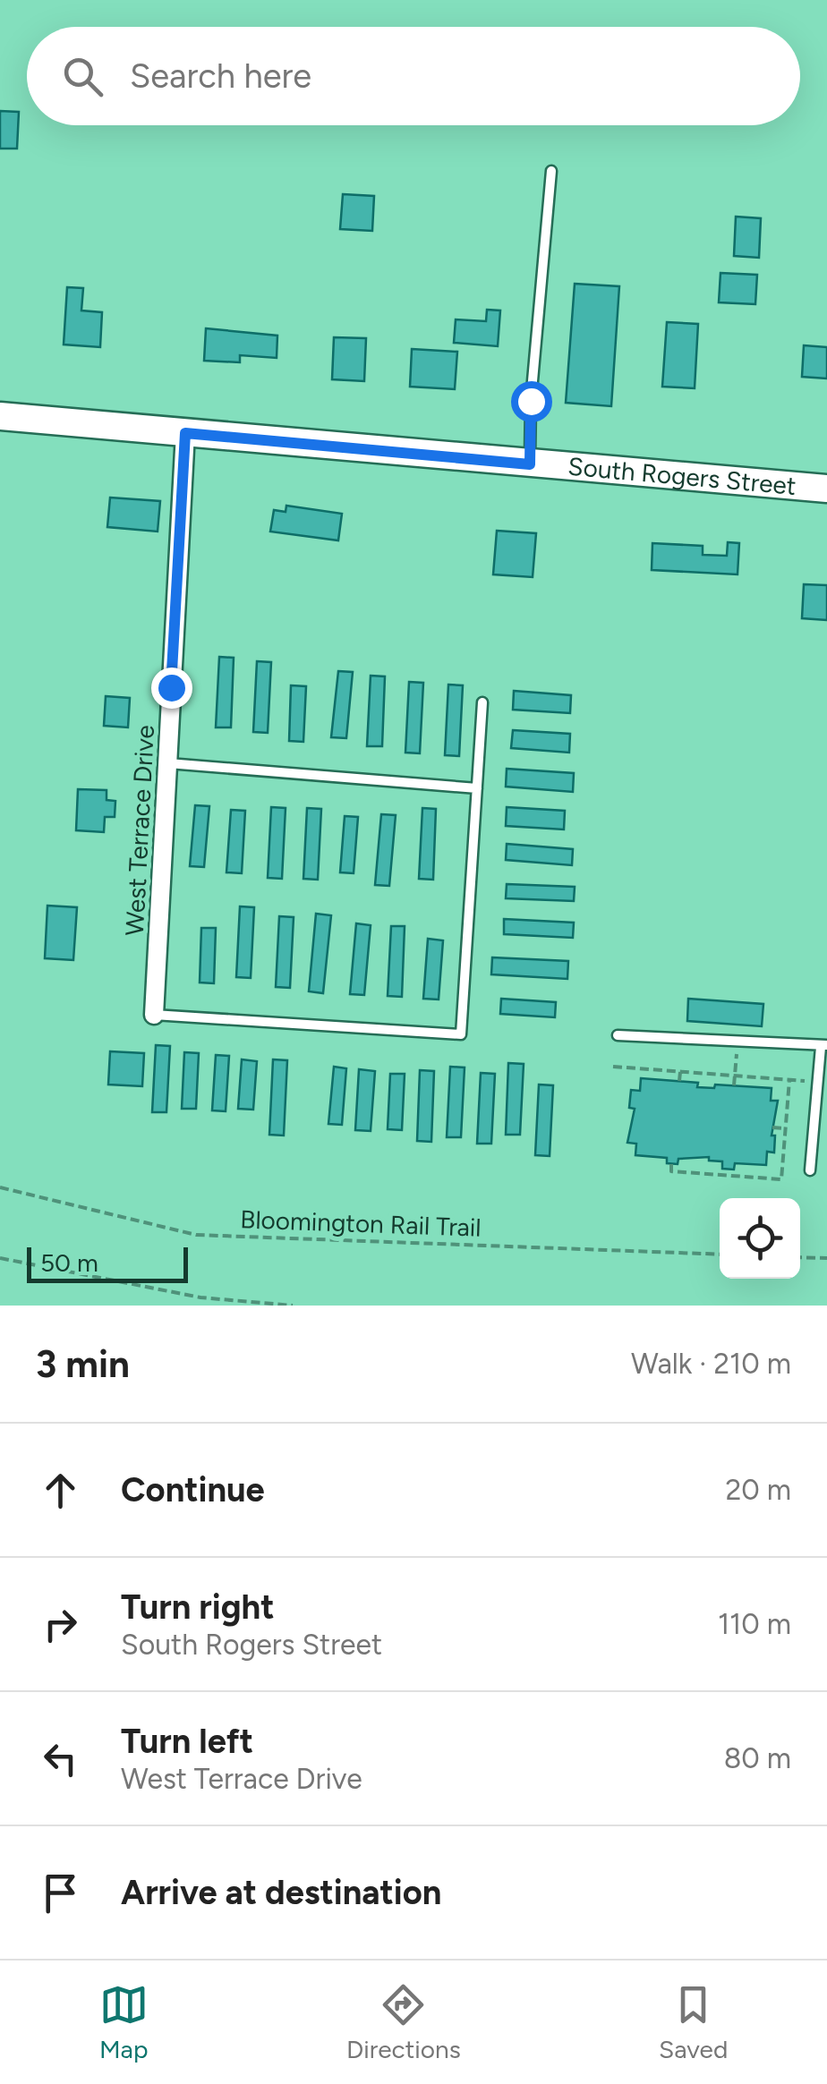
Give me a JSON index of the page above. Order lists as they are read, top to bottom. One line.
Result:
{"streets":{"street":["South Rogers Street","West Terrace Drive"],"path":["Bloomington Rail Trail"]},"crossings":[["South Rogers Street","West Terrace Drive"]],"scale_bar":"50 m","page":{"search":"Search here","scale":"50 m","heading":["3 min","Walk · 210 m"],"list":[["Continue","20 m"],["Turn right","South Rogers Street","110 m"],["Turn left","West Terrace Drive","80 m"],"Arrive at destination"],"nav":["Map","Directions","Saved"]}}
